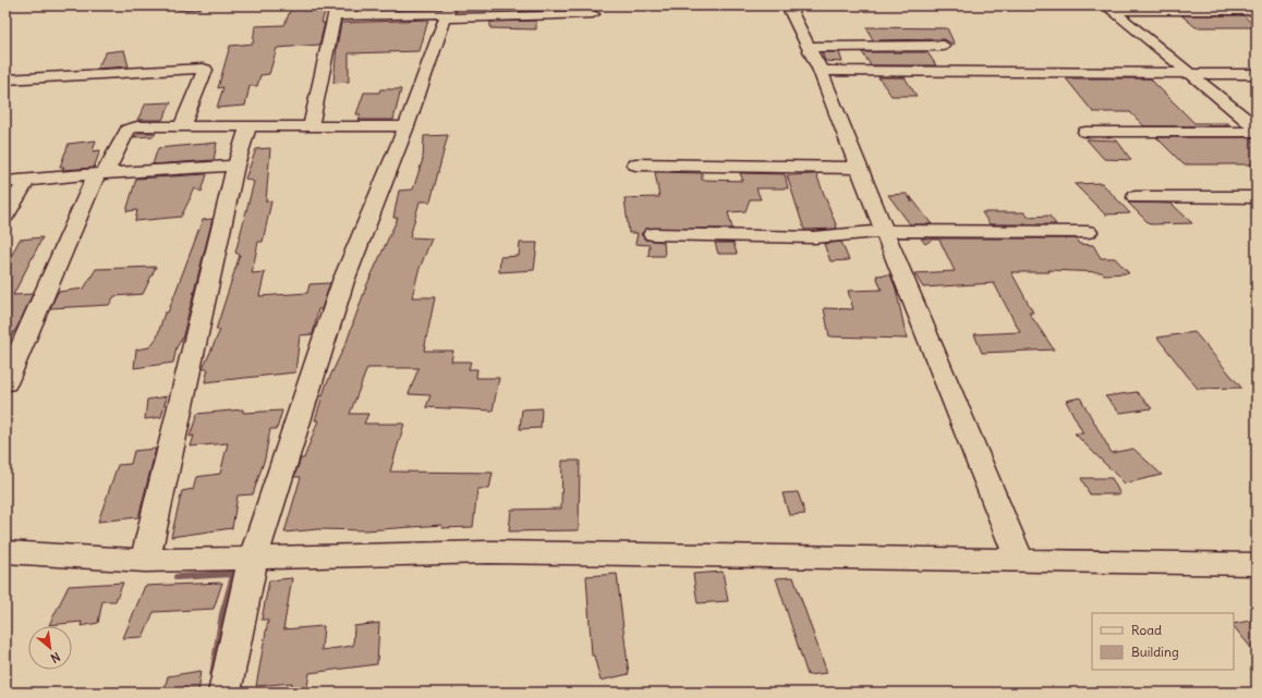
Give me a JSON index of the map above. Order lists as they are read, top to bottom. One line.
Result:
{"legend":["Road","Building"],"north":"bottom right"}
